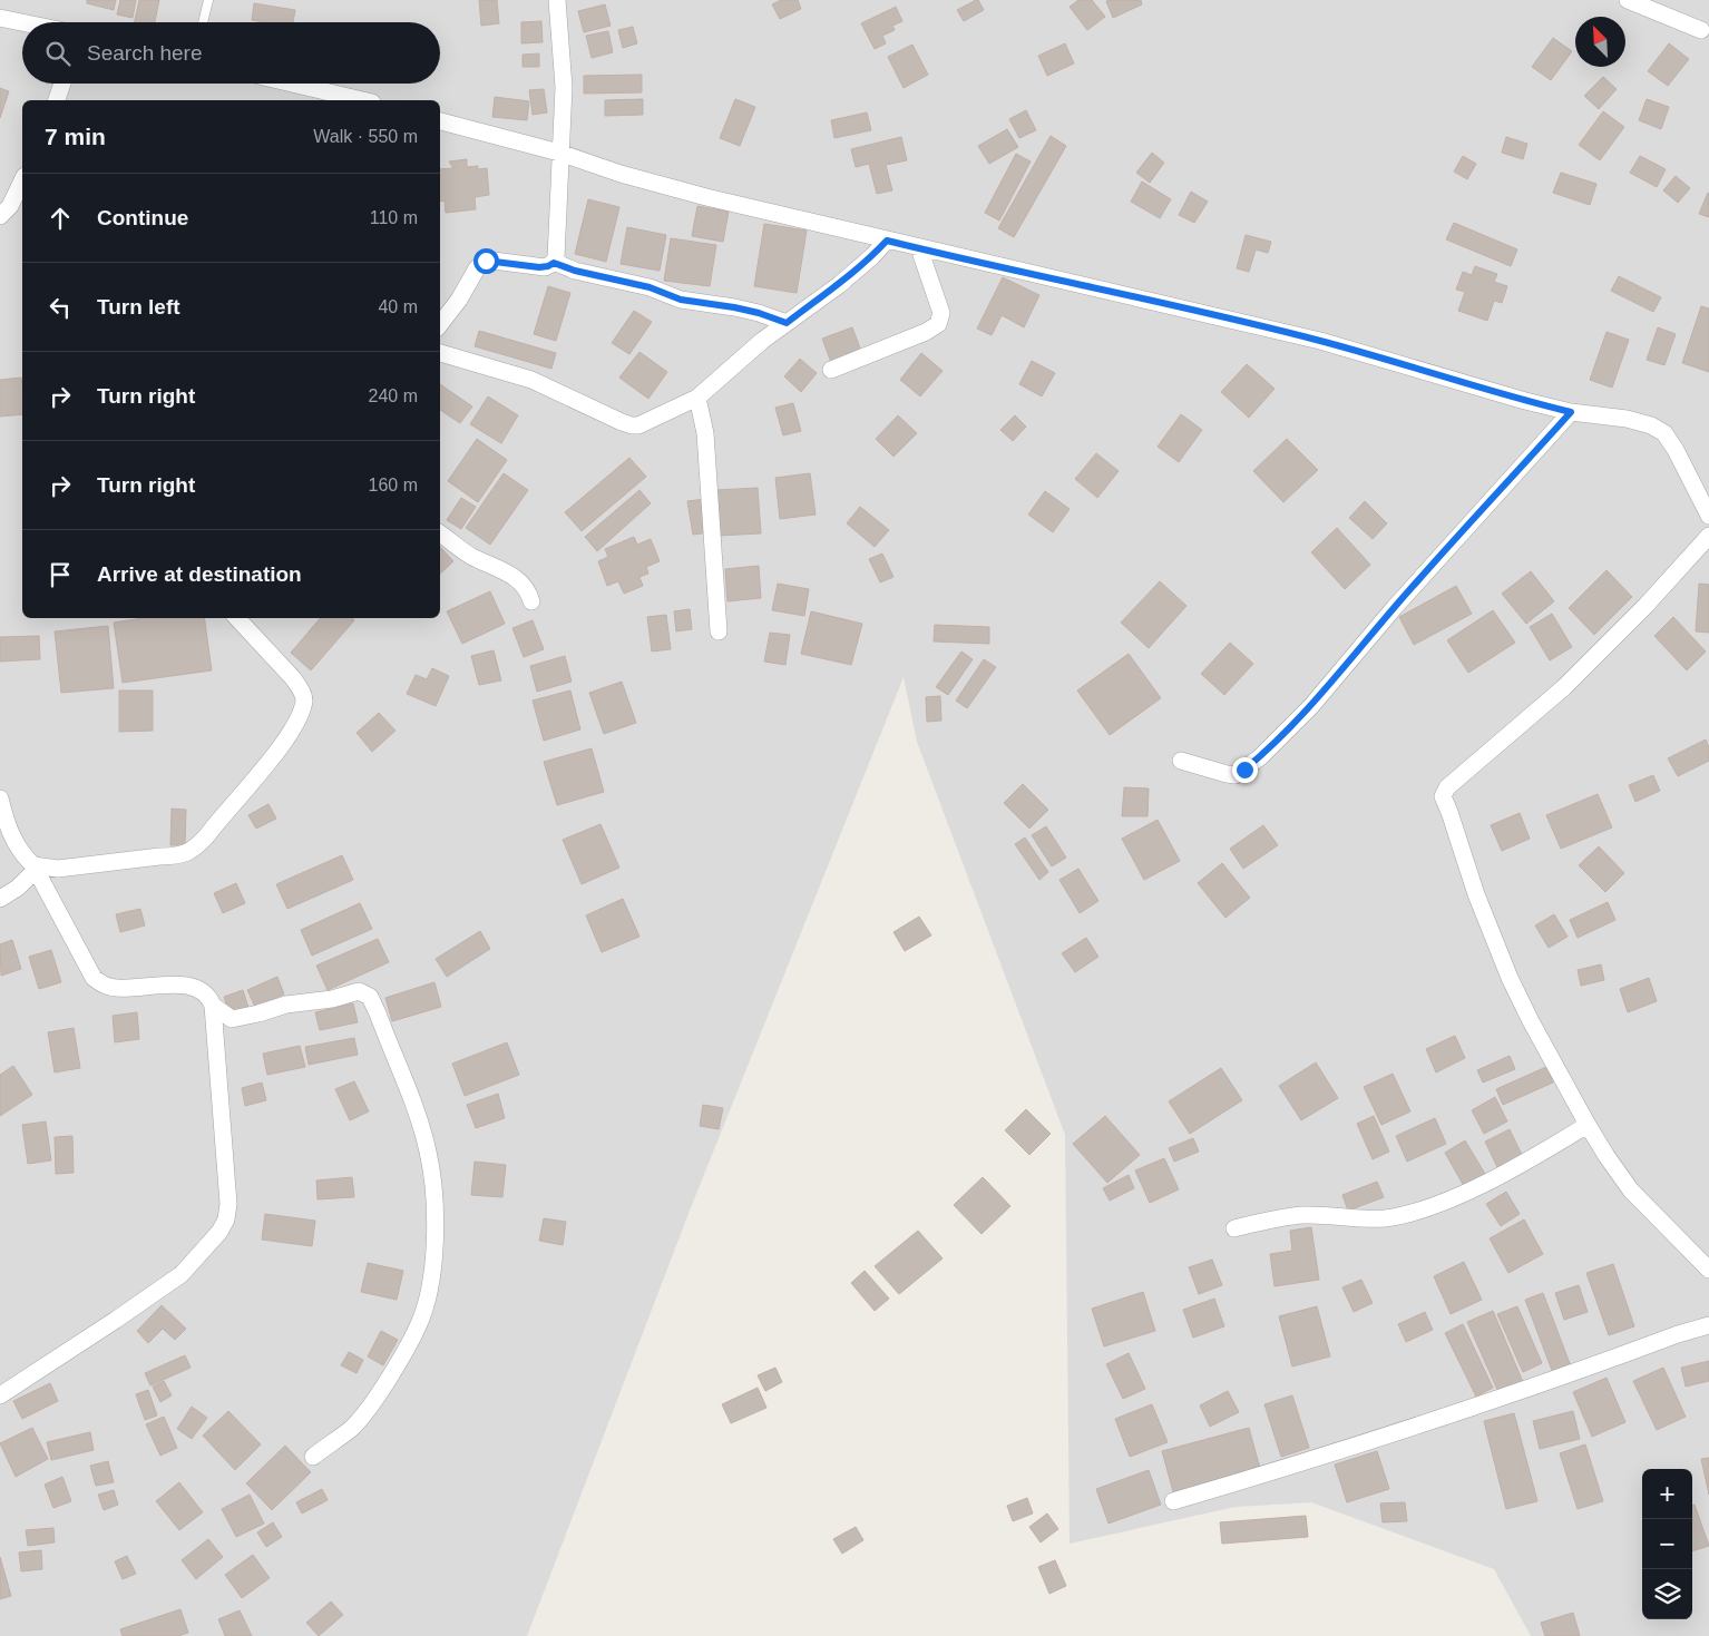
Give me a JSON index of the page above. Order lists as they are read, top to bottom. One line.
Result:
{"north":"top left","page":{"search":"Search here","heading":["7 min","Walk · 550 m"],"list":[["Continue","110 m"],["Turn left","40 m"],["Turn right","240 m"],["Turn right","160 m"],"Arrive at destination"],"map_buttons":["+","−"]}}
